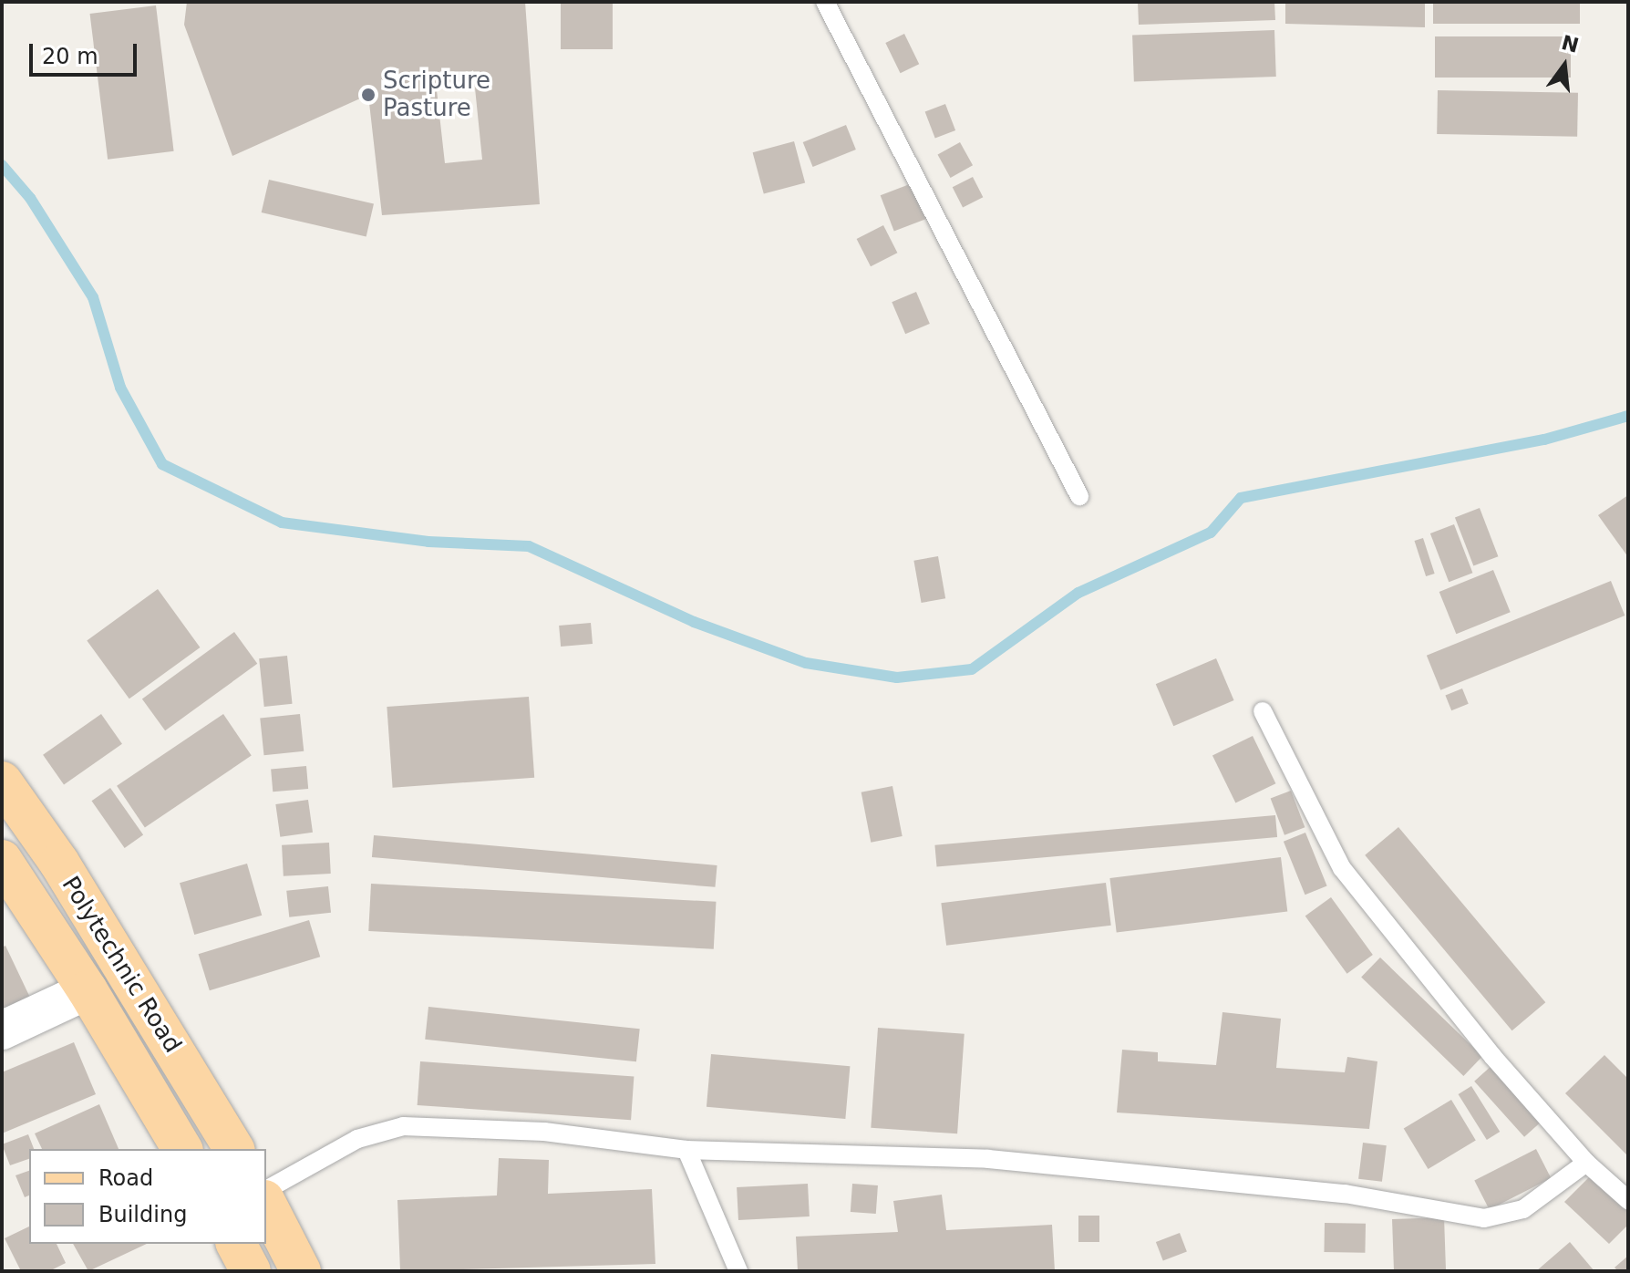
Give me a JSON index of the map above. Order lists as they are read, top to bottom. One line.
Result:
{"streets":{"main road":["Polytechnic Road"]},"places":["Scripture Pasture"],"legend":["Road","Building"],"scale_bar":"20 m","north":"top"}
